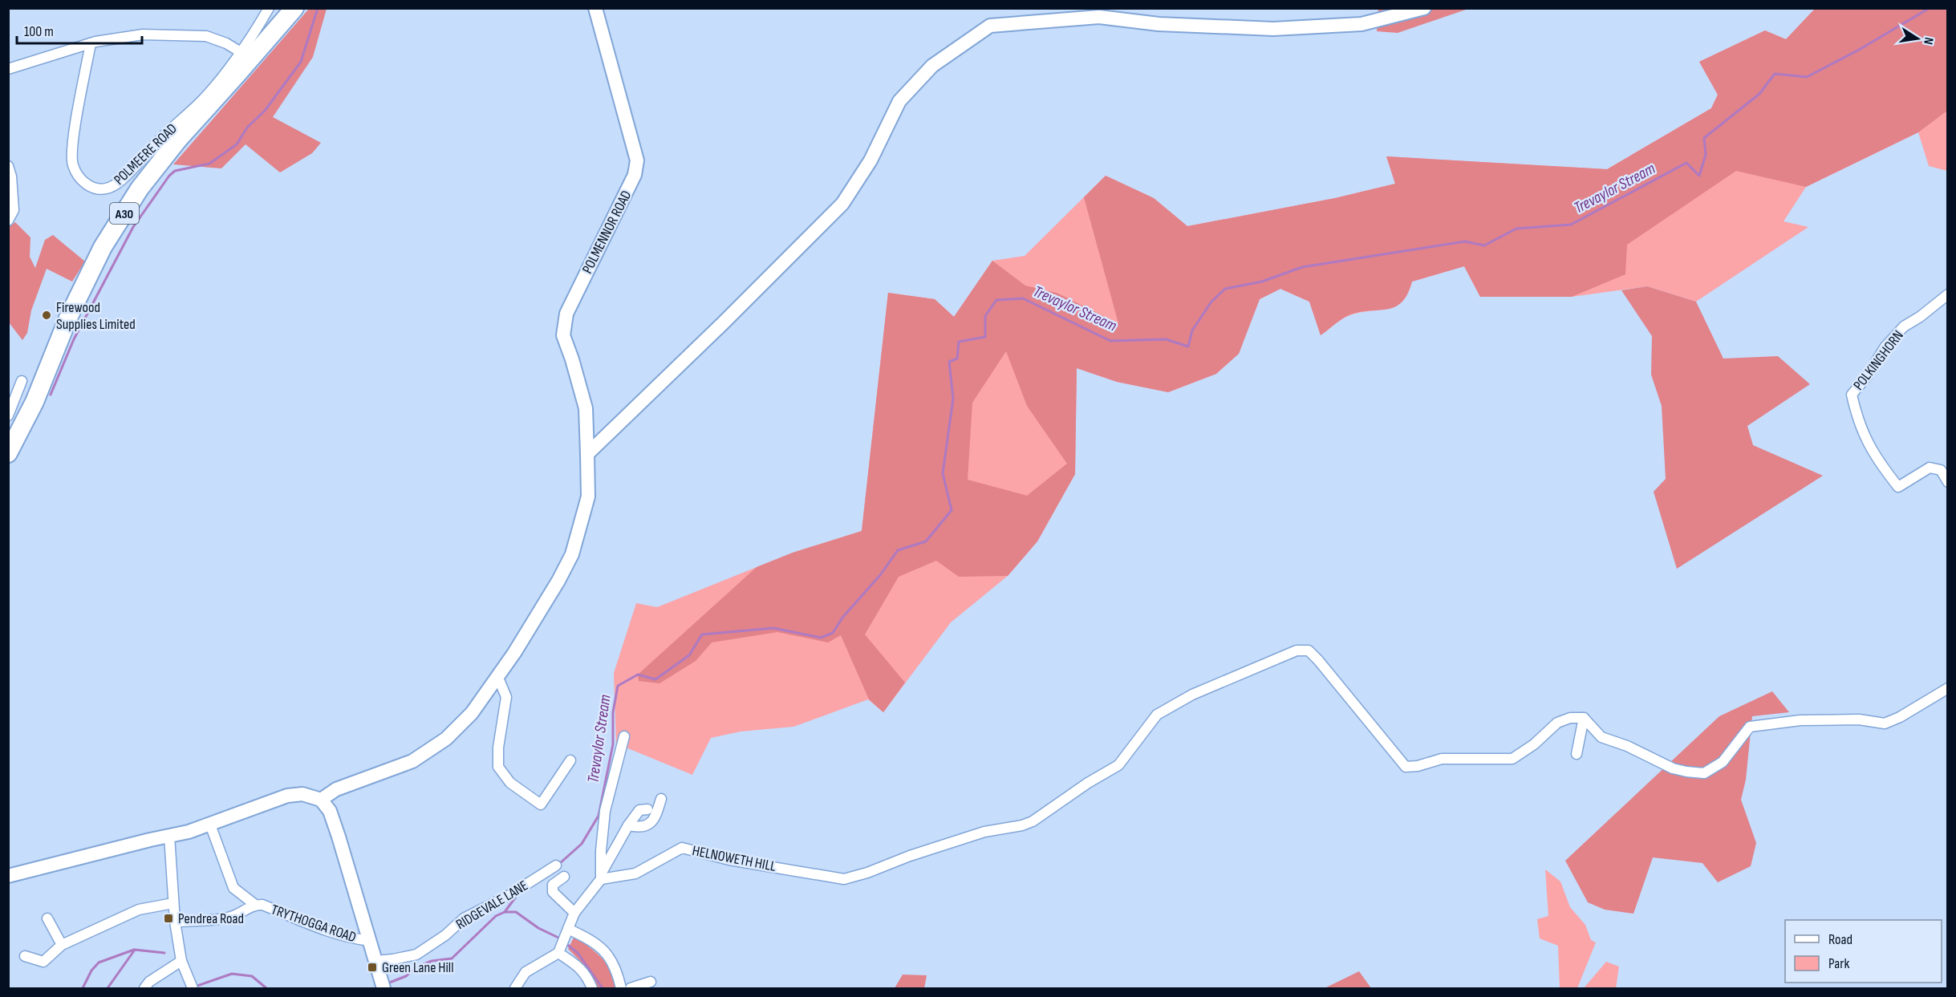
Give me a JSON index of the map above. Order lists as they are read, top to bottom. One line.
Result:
{"streets":{"highway":["A30"],"street":["POLMEERE ROAD","POLMENNOR ROAD","POLKINGHORN","HELNOWETH HILL","RIDGEVALE LANE","TRYTHOGGA ROAD"]},"water":["Trevaylor Stream"],"places":{"other":["Firewood Supplies Limited"],"transit":["Pendrea Road","Green Lane Hill"]},"legend":["Road","Park"],"scale_bar":"100 m","north":"right"}
